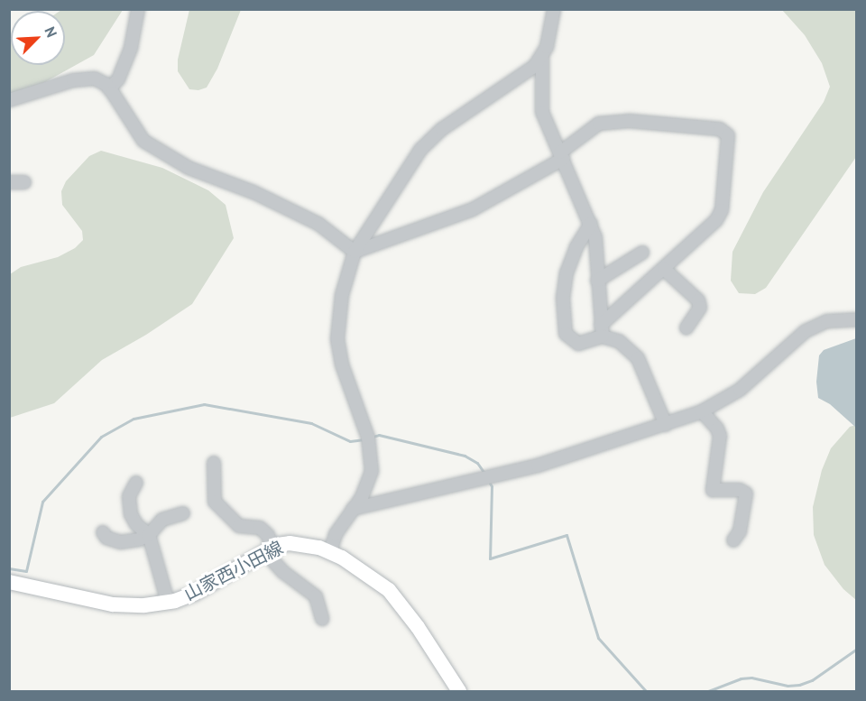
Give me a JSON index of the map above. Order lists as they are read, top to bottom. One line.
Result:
{"streets":{"main road":["山家西小田線"]},"north":"top right"}
